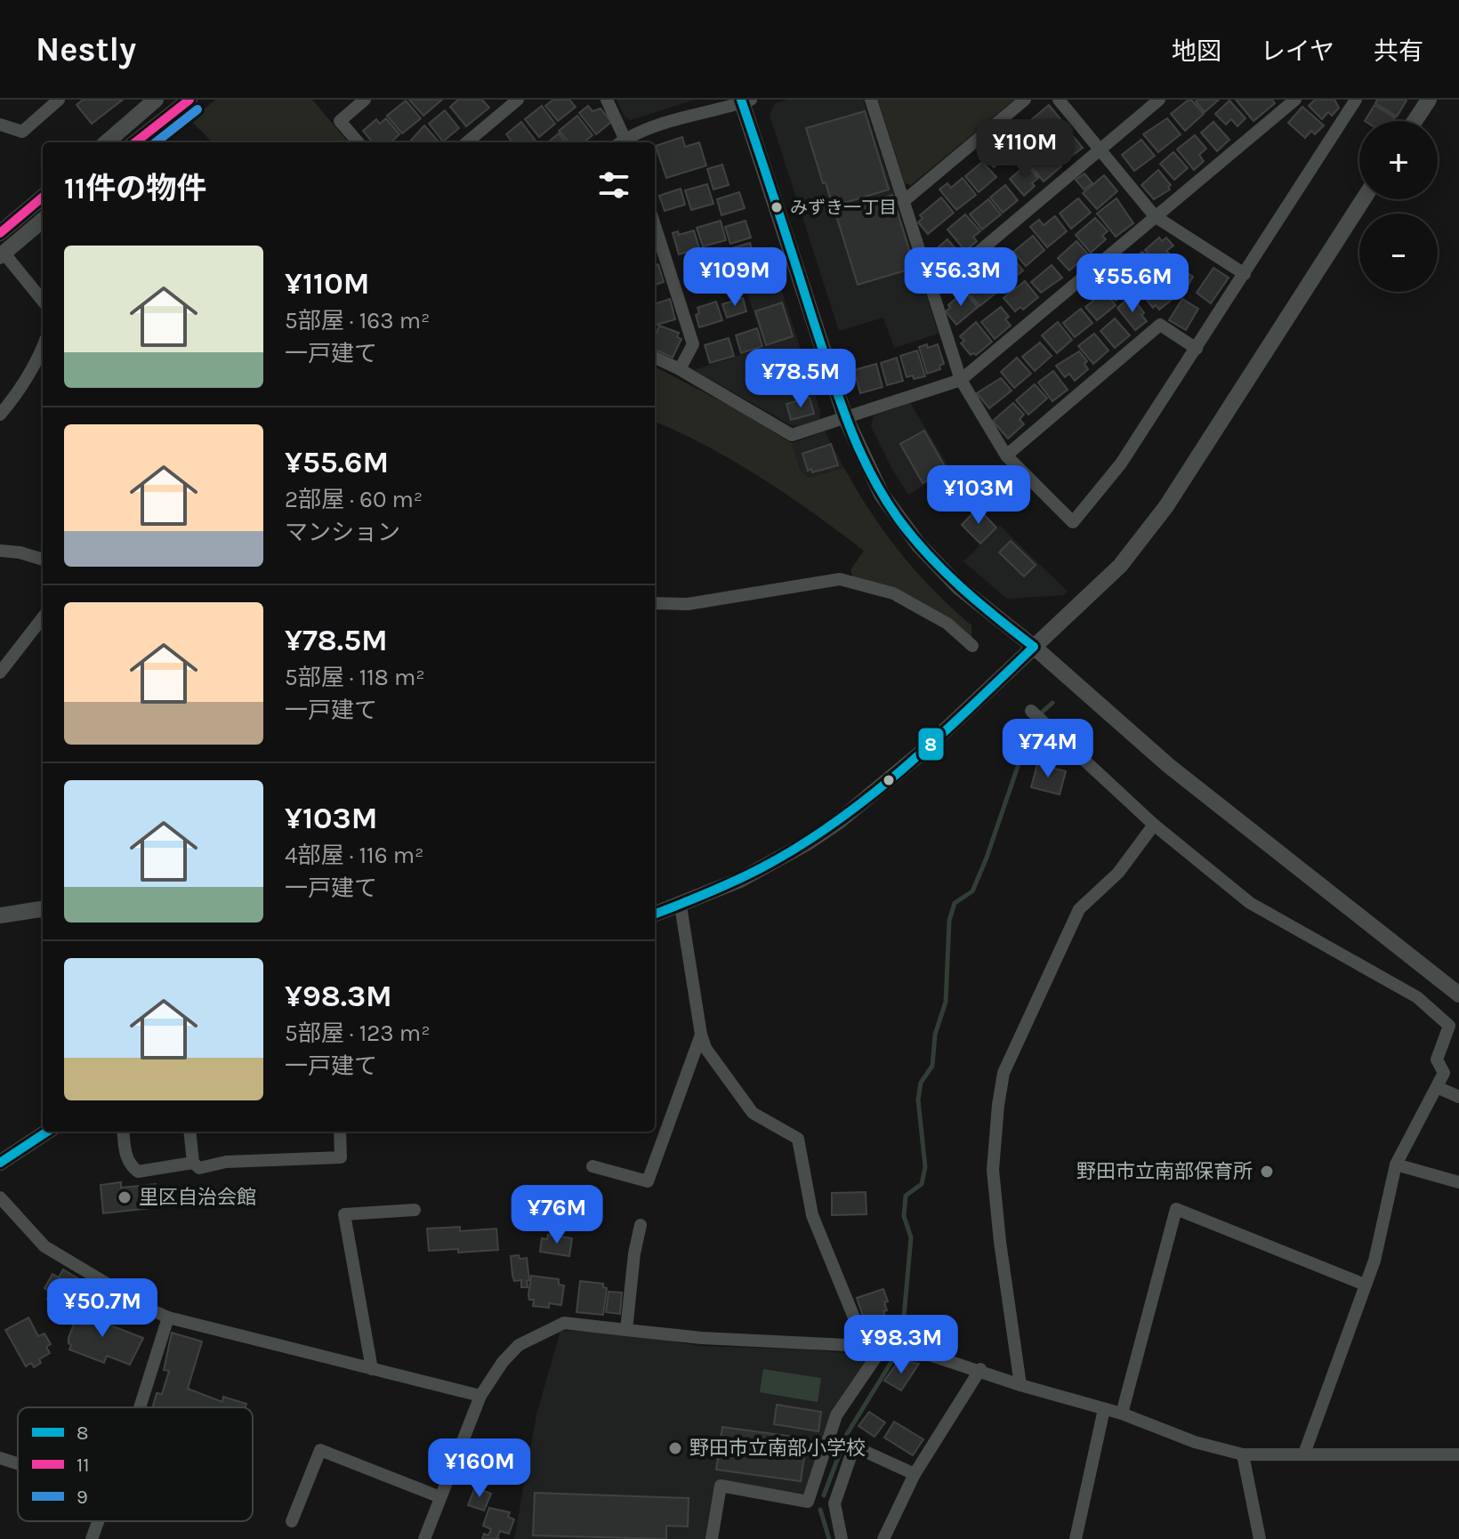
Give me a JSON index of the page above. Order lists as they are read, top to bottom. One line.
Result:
{"places":["みずき一丁目","野田市立南部保育所","里区自治会館","野田市立南部小学校"],"lines":["transit line 8","transit line 11","transit line 9"],"legend":["8","11","9"],"page":{"header":"Nestly","nav":["地図","レイヤ","共有"],"price":["¥110M","¥109M","¥56.3M","¥55.6M","¥78.5M","¥103M","¥74M","¥76M","¥50.7M","¥98.3M","¥160M"],"map_buttons":["+","−"],"heading":"11件の物件","list":[{"name":"¥110M","note":"5部屋 · 163 m² · 一戸建て"},{"name":"¥55.6M","note":"2部屋 · 60 m² · マンション"},{"name":"¥78.5M","note":"5部屋 · 118 m² · 一戸建て"},{"name":"¥103M","note":"4部屋 · 116 m² · 一戸建て"},{"name":"¥98.3M","note":"5部屋 · 123 m² · 一戸建て"}]}}
